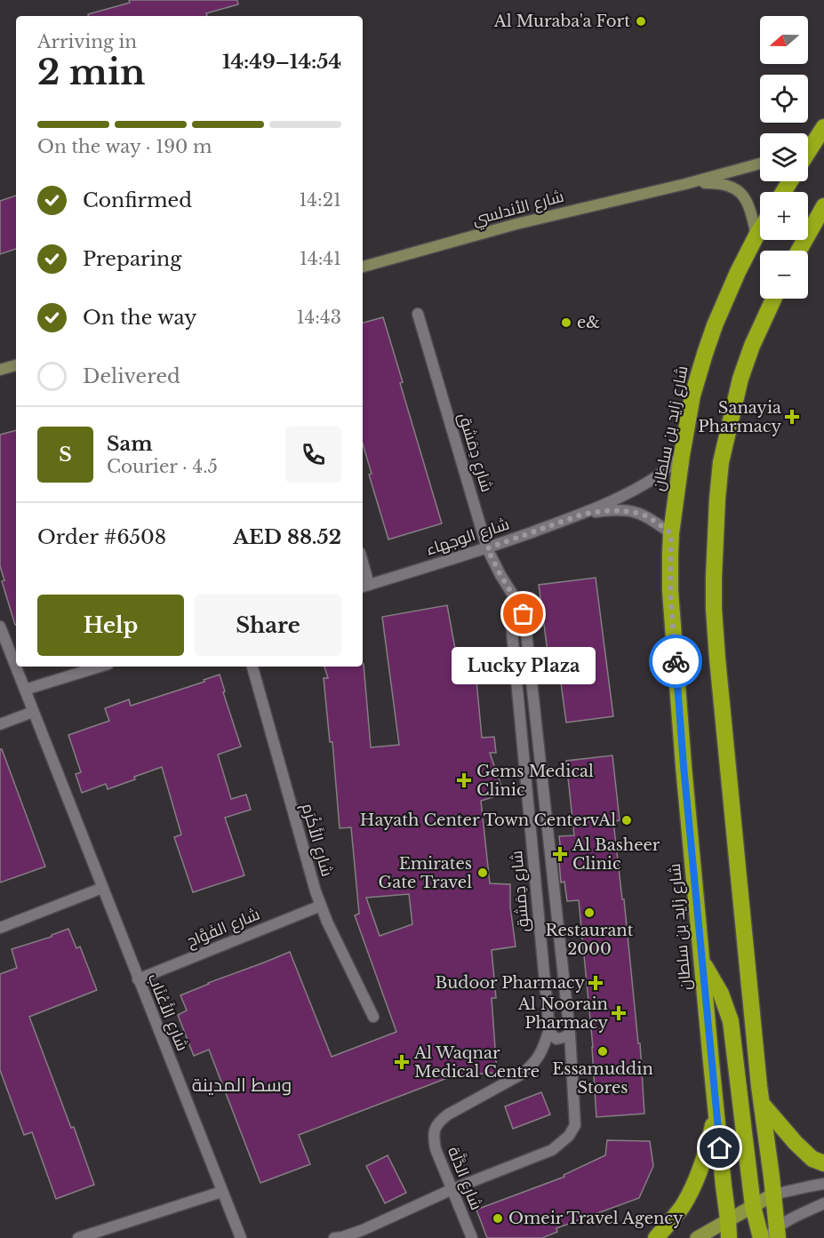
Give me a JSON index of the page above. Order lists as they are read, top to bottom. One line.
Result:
{"streets":{"highway":["شارع زايد بن سلطان"],"street":["شارع الأندلسي","شارع دِمَشق","شارع الوجهاء","شارع الأَكْرَم","شارع الفَوَّاح","شارع الأَعْنَاب","شارع الدَّلَّة"]},"crossings":[["شارع الأندلسي","شارع زايد بن سلطان"],["شارع زايد بن سلطان","شارع الوجهاء"],["شارع دِمَشق","شارع الوجهاء"],["شارع دِمَشق","شارع الدَّلَّة"],["شارع الأَكْرَم","شارع الفَوَّاح"],["شارع الفَوَّاح","شارع الأَعْنَاب"]],"districts":["وسط المدينة"],"places":{"other":["Al Muraba'a Fort","e&","Lucky Plaza","Hayath Center Town CentervAl","Emirates Gate Travel","Restaurant 2000","Essamuddin Stores","Omeir Travel Agency"],"health":["Sanayia Pharmacy","Gems Medical Clinic","Al Basheer Clinic","Budoor Pharmacy","Al Noorain Pharmacy","Al Waqnar Medical Centre"]},"north":"left","page":{"map_buttons":["+","−"],"heading":["2 min","Arriving in","14:49–14:54"],"panel":["Sam","Courier · 4.5","Order #6508","AED 88.52"],"bar":"On the way · 190 m","list":[["Confirmed","14:21"],["Preparing","14:41"],["On the way","14:43"],"Delivered"],"round":"S","buttons":["Help","Share"],"bubble":"Lucky Plaza"}}
